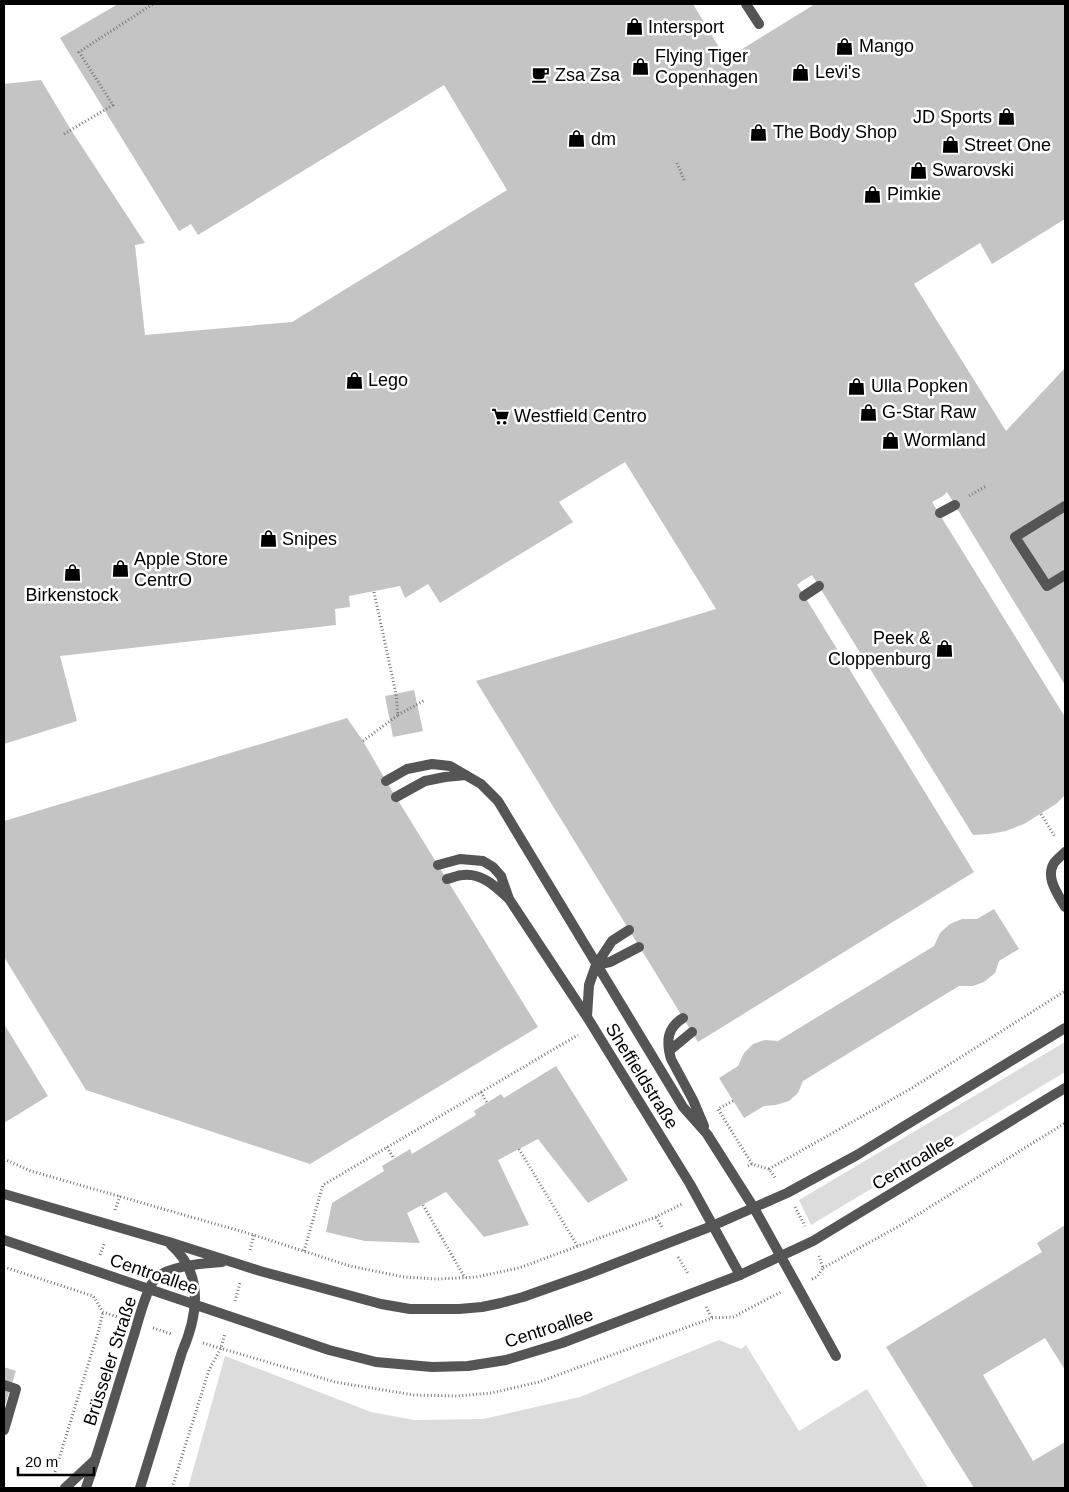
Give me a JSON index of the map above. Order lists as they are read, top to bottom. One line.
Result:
{"streets":{"street":["Sheffieldstraße","Centroallee","Brüsseler Straße"]},"crossings":[["Sheffieldstraße","Centroallee"],["Centroallee","Brüsseler Straße"]],"places":{"shop":["Intersport","Mango","Flying Tiger Copenhagen","Levi's","JD Sports","The Body Shop","dm","Street One","Swarovski","Pimkie","Lego","Ulla Popken","G-Star Raw","Wormland","Snipes","Apple Store CentrO","Birkenstock","Peek & Cloppenburg"],"cafe":["Zsa Zsa"],"supermarket":["Westfield Centro"]},"scale_bar":"20 m"}
